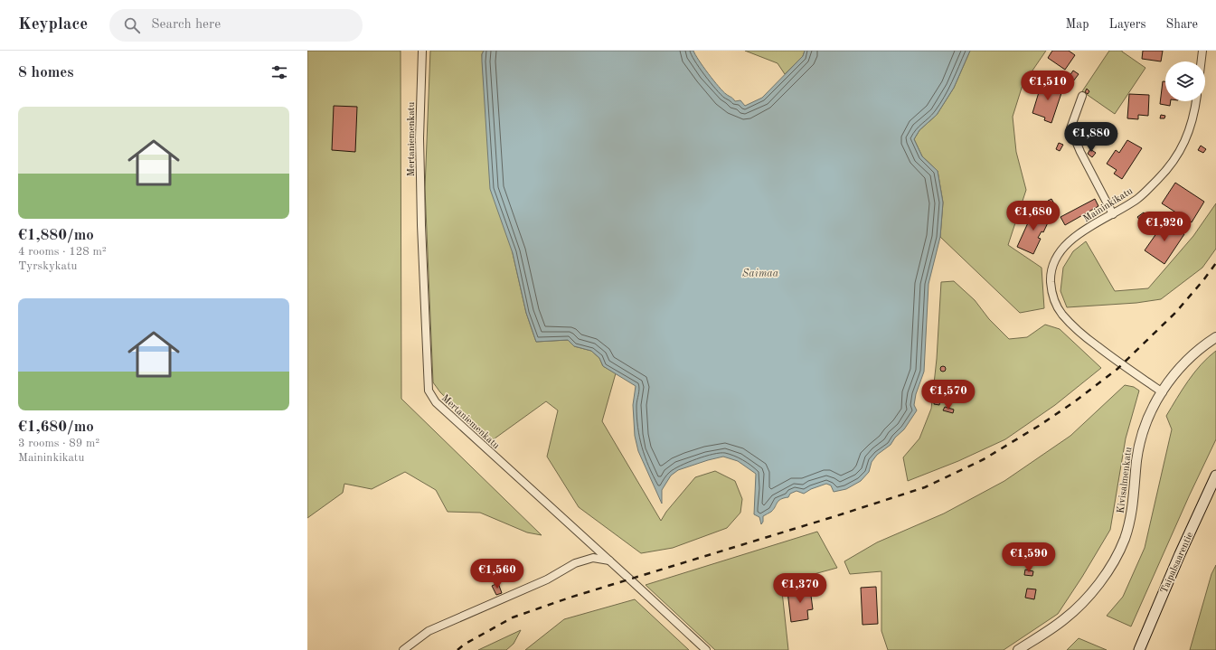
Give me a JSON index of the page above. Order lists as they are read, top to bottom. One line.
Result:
{"streets":{"main road":["Taipalsaarentie"],"street":["Mertaniemenkatu","Maininkikatu","Kivisalmenkatu"]},"crossings":[["Maininkikatu","Kivisalmenkatu"]],"water":["Saimaa"],"page":{"header":"Keyplace","search":"Search here","nav":["Map","Layers","Share"],"heading":"8 homes","price":["€1,510","€1,880","€1,680","€1,920","€1,570","€1,590","€1,560","€1,370"],"list":[{"name":"€1,880/mo","note":"4 rooms · 128 m² · Tyrskykatu"},{"name":"€1,680/mo","note":"3 rooms · 89 m² · Maininkikatu"}]}}
